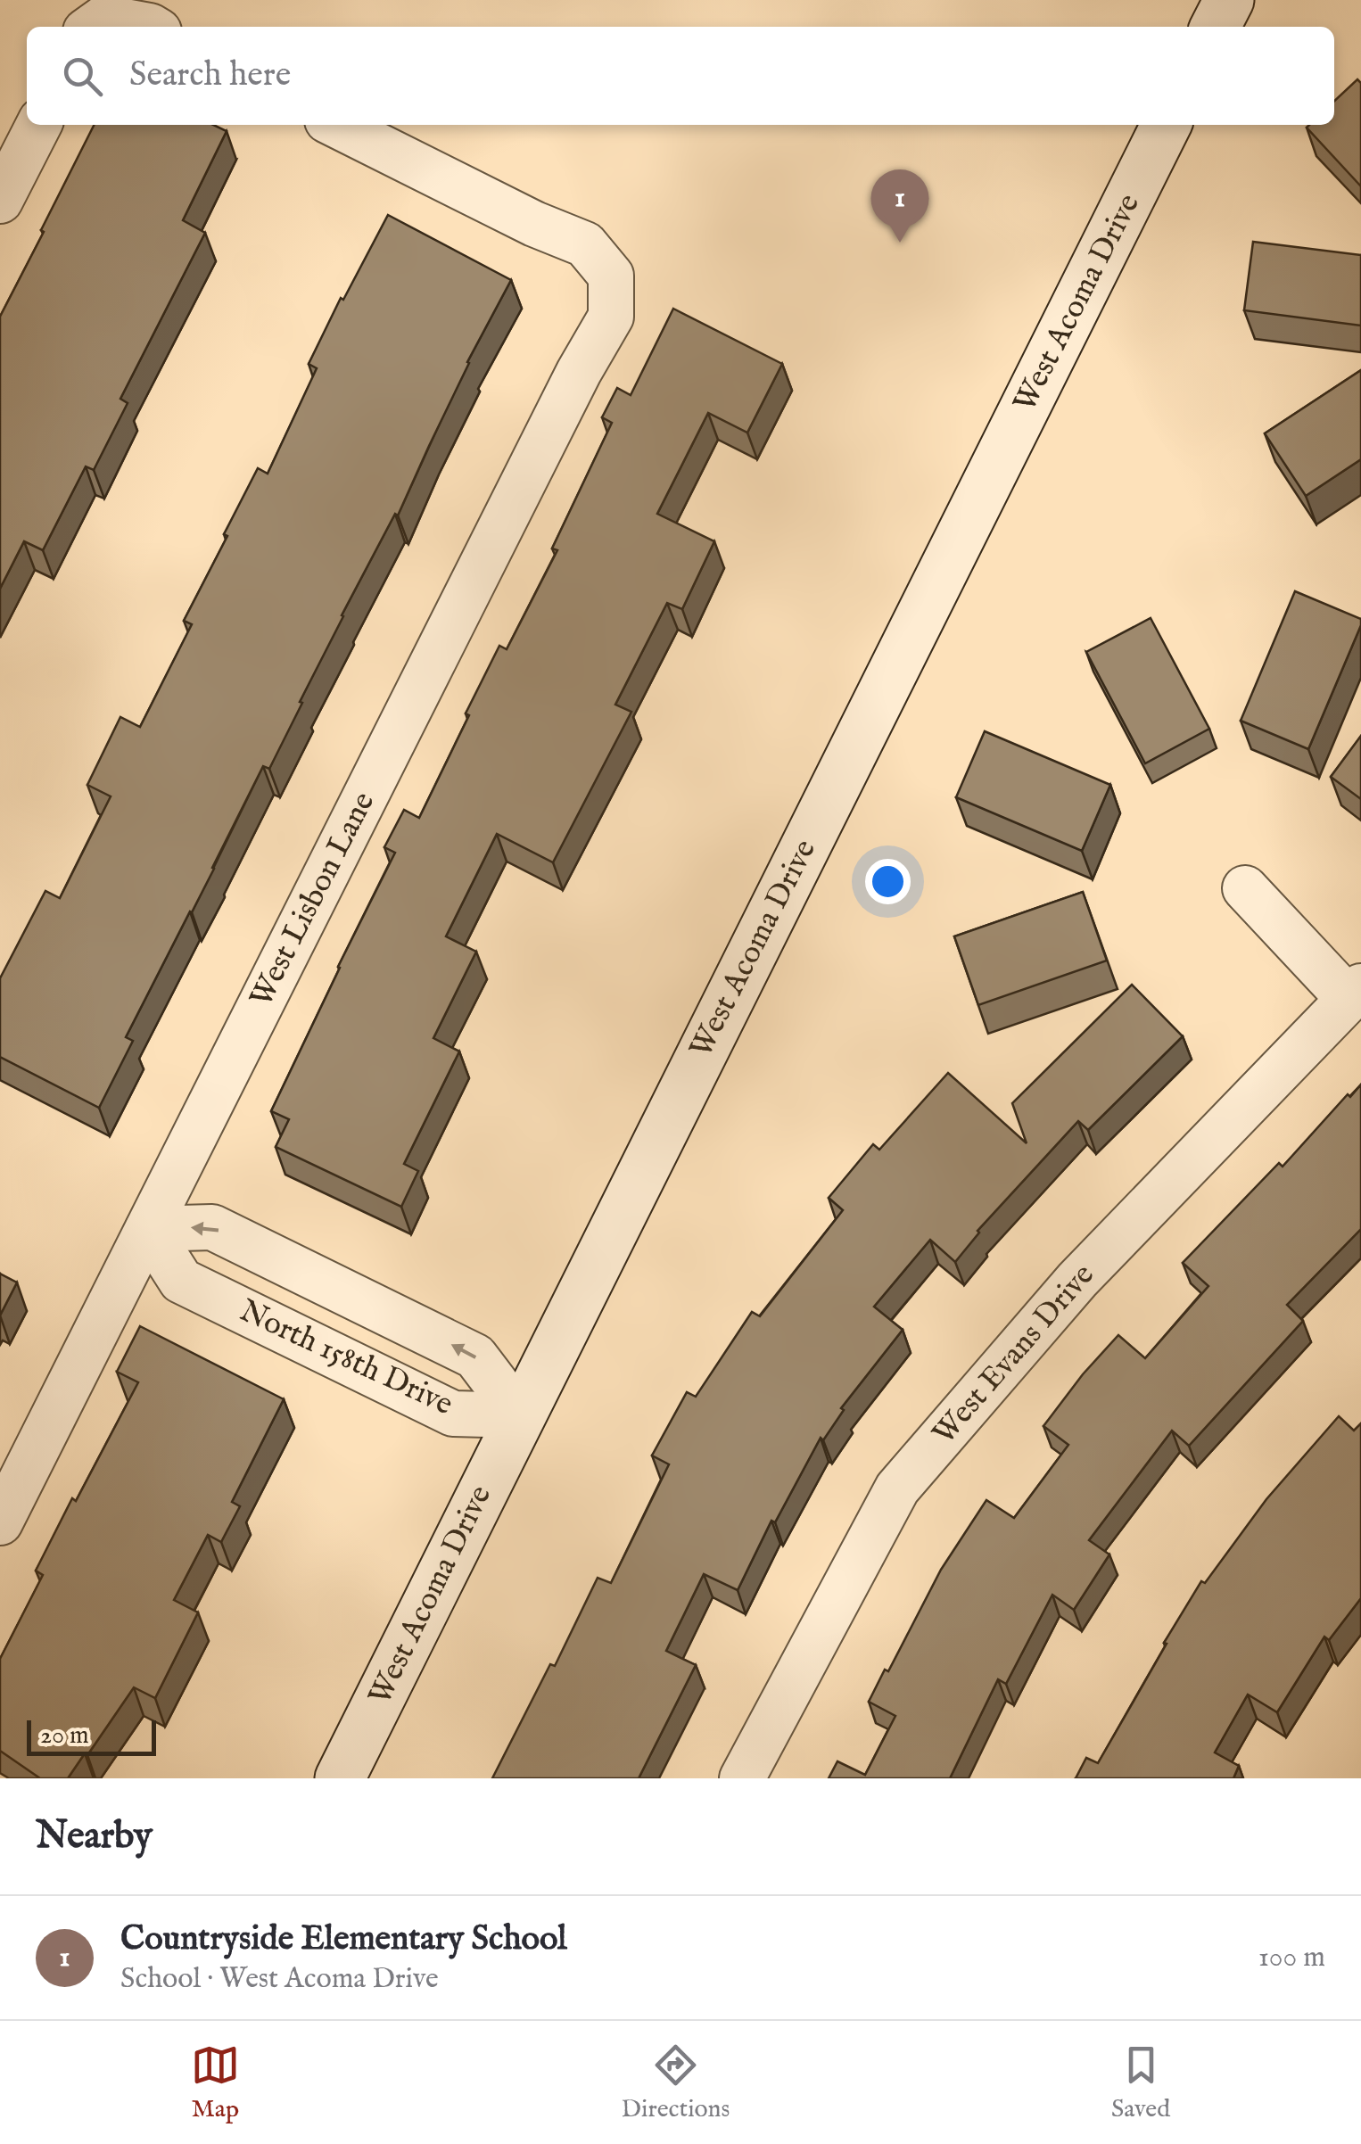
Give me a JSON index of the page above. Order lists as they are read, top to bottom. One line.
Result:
{"streets":{"street":["West Acoma Drive","West Lisbon Lane","West Evans Drive","North 158th Drive"]},"crossings":[["West Acoma Drive","North 158th Drive"],["West Lisbon Lane","North 158th Drive"]],"scale_bar":"20 m","page":{"search":"Search here","pins":"1","scale":"20 m","heading":"Nearby","list":[{"mark":"1","name":"Countryside Elementary School","note":"School · West Acoma Drive","value":"100 m"}],"nav":["Map","Directions","Saved"]}}
